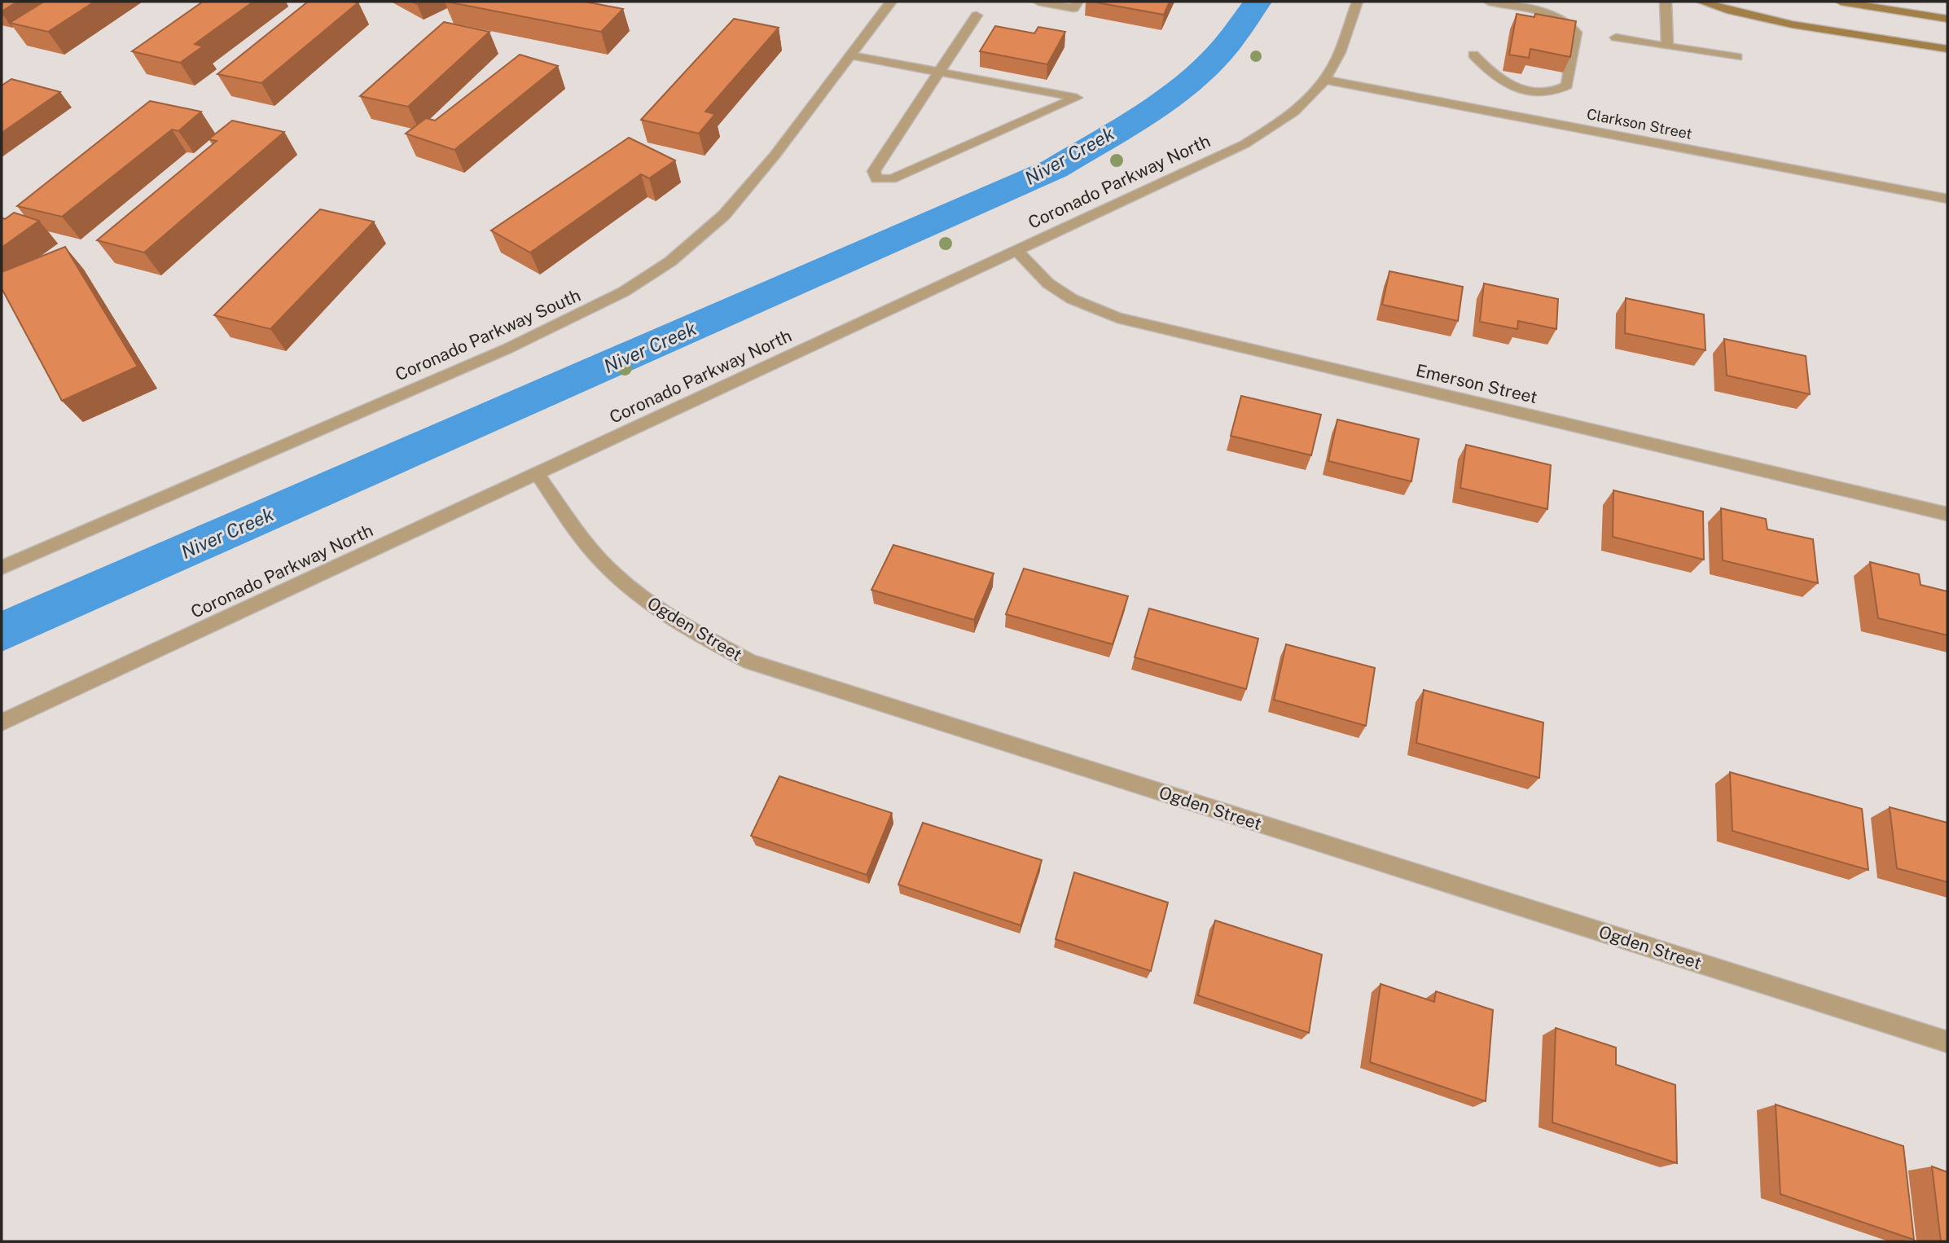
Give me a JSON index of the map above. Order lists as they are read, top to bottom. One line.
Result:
{"streets":{"street":["Clarkson Street","Coronado Parkway North","Coronado Parkway South","Emerson Street","Ogden Street"]},"crossings":[["Clarkson Street","Coronado Parkway North"],["Coronado Parkway North","Emerson Street"],["Coronado Parkway North","Ogden Street"]],"water":["Niver Creek"]}
